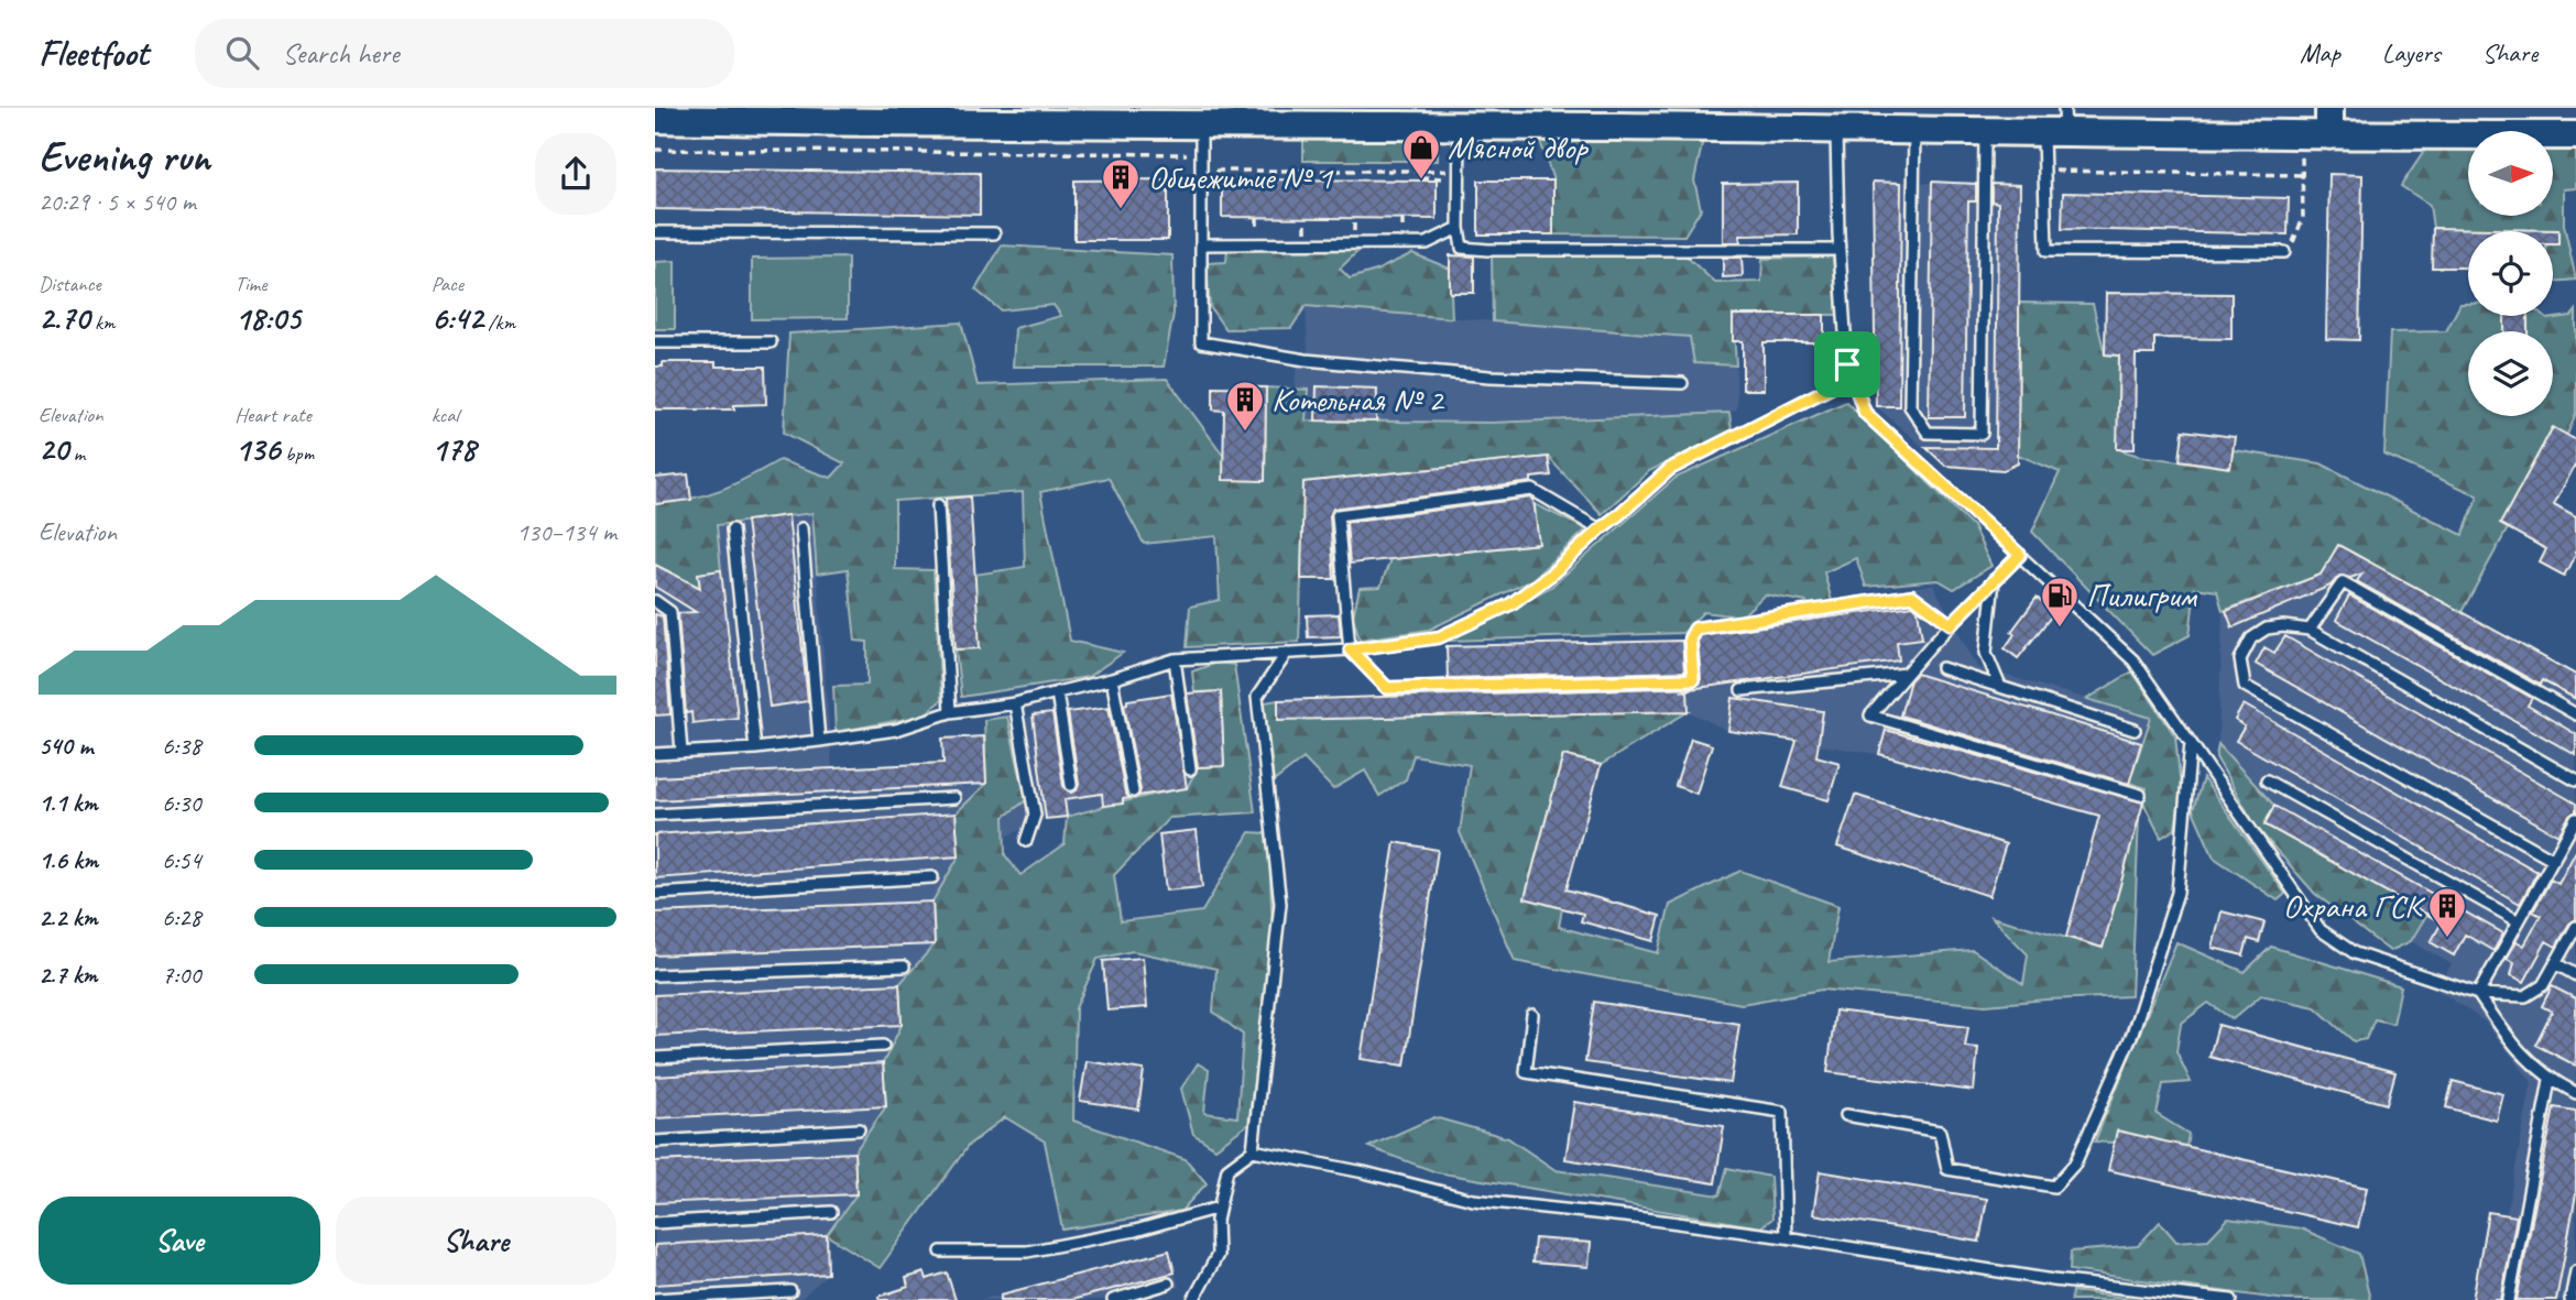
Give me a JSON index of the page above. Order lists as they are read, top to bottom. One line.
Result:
{"places":{"shop":["Мясной двор"],"building":["Общежитие № 1","Котельная № 2","Охрана ГСК"],"fuel station":["Пилигрим"]},"north":"right","page":{"header":"Fleetfoot","search":"Search here","nav":["Map","Layers","Share"],"heading":["Evening run","20:29 · 5 × 540 m"],"stats":[["Distance","2.70 km"],["Time","18:05"],["Pace","6:42 /km"],["Elevation","20 m"],["Heart rate","136 bpm"],["kcal","178"]],"chart":["Elevation","130–134 m"],"list":[{"name":"540 m","note":"6:38"},{"name":"1.1 km","note":"6:30"},{"name":"1.6 km","note":"6:54"},{"name":"2.2 km","note":"6:28"},{"name":"2.7 km","note":"7:00"}],"buttons":["Save","Share"]}}
